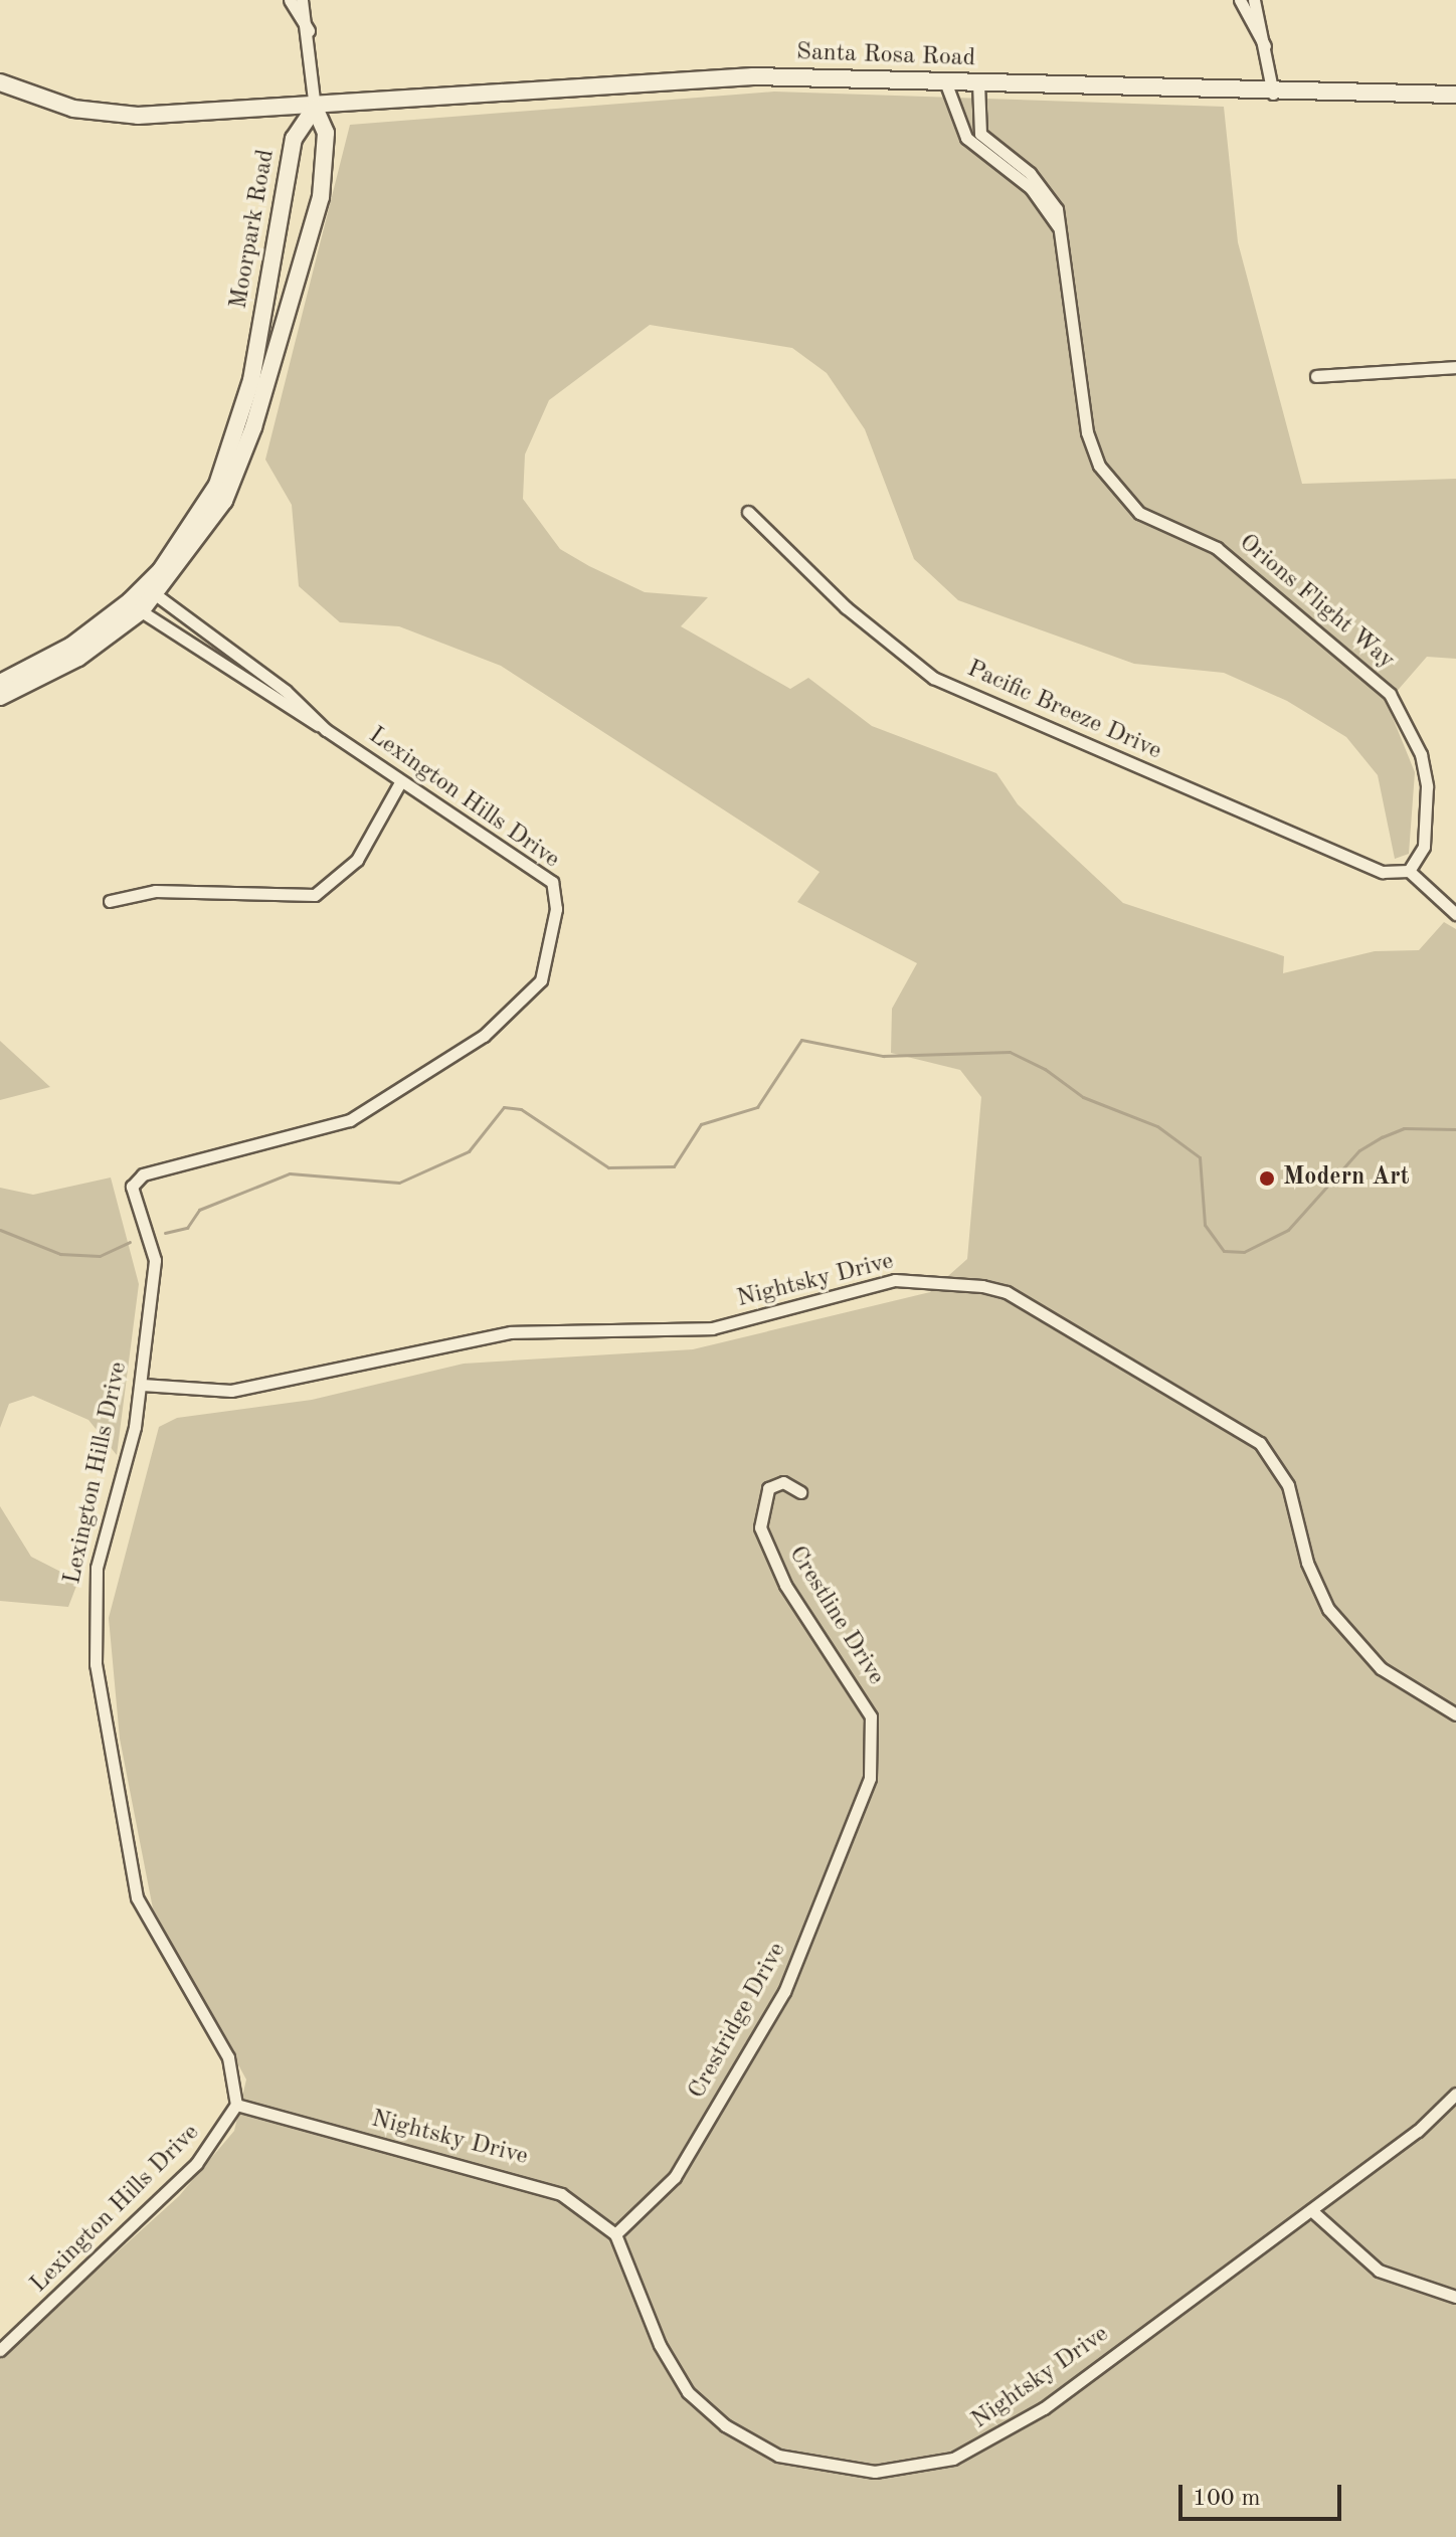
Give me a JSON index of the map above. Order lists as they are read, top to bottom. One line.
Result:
{"streets":{"main road":["Santa Rosa Road","Moorpark Road"],"street":["Orions Flight Way","Pacific Breeze Drive","Lexington Hills Drive","Nightsky Drive","Crestline Drive","Crestridge Drive"]},"crossings":[["Santa Rosa Road","Moorpark Road"],["Santa Rosa Road","Orions Flight Way"],["Moorpark Road","Lexington Hills Drive"],["Orions Flight Way","Pacific Breeze Drive"],["Lexington Hills Drive","Nightsky Drive"],["Nightsky Drive","Crestridge Drive"],["Crestline Drive","Crestridge Drive"]],"places":["Modern Art"],"scale_bar":"100 m"}
